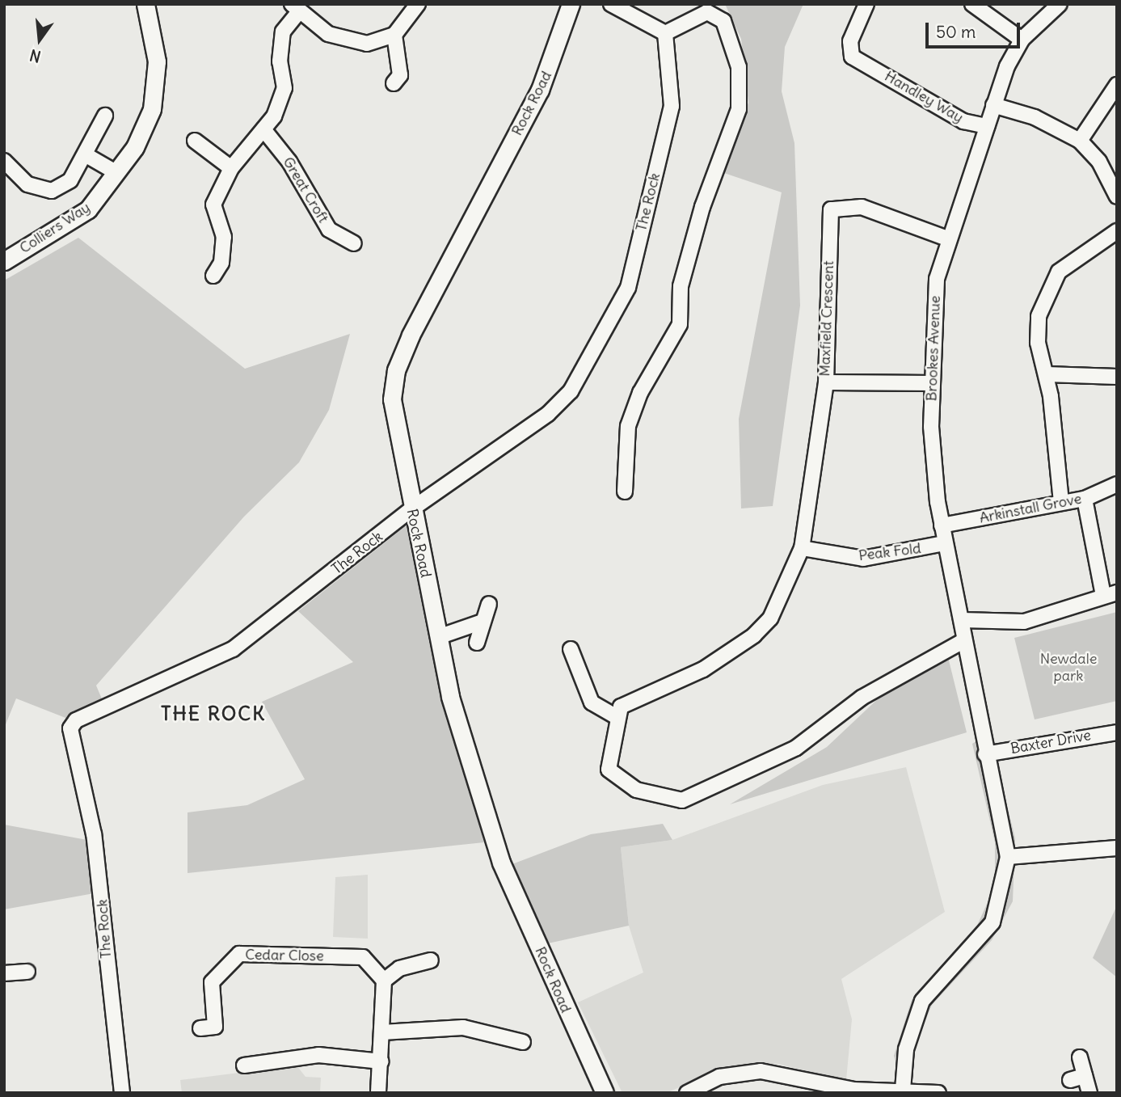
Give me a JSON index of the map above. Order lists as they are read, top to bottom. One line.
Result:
{"streets":{"street":["Handley Way","Rock Road","Great Croft","The Rock","Colliers Way","Maxfield Crescent","Brookes Avenue","Arkinstall Grove","Peak Fold","Baxter Drive","Cedar Close"]},"crossings":[["Handley Way","Brookes Avenue"],["Rock Road","The Rock"],["Maxfield Crescent","Brookes Avenue"],["Maxfield Crescent","Peak Fold"],["Brookes Avenue","Arkinstall Grove"],["Brookes Avenue","Peak Fold"],["Brookes Avenue","Baxter Drive"]],"districts":["THE ROCK"],"parks":["Newdale park"],"scale_bar":"50 m","north":"bottom"}
